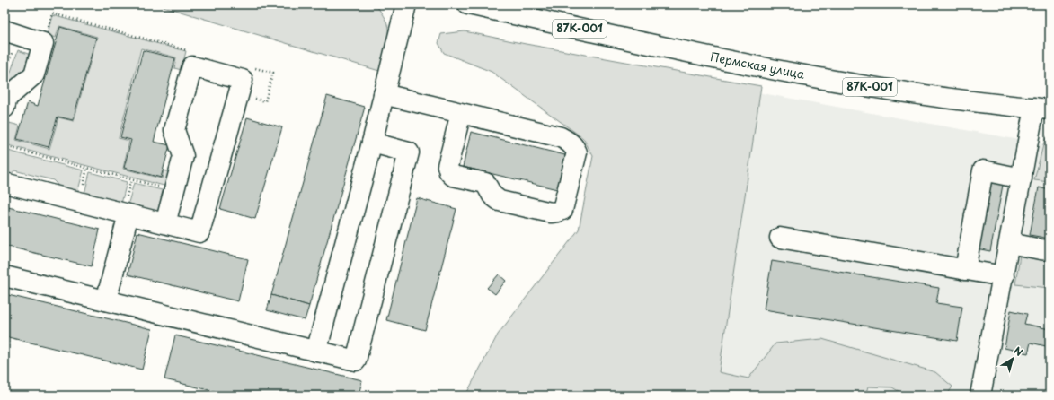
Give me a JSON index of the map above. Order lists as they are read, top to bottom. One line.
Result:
{"streets":{"main road":["87К-001","Пермская улица"]},"north":"top right"}
